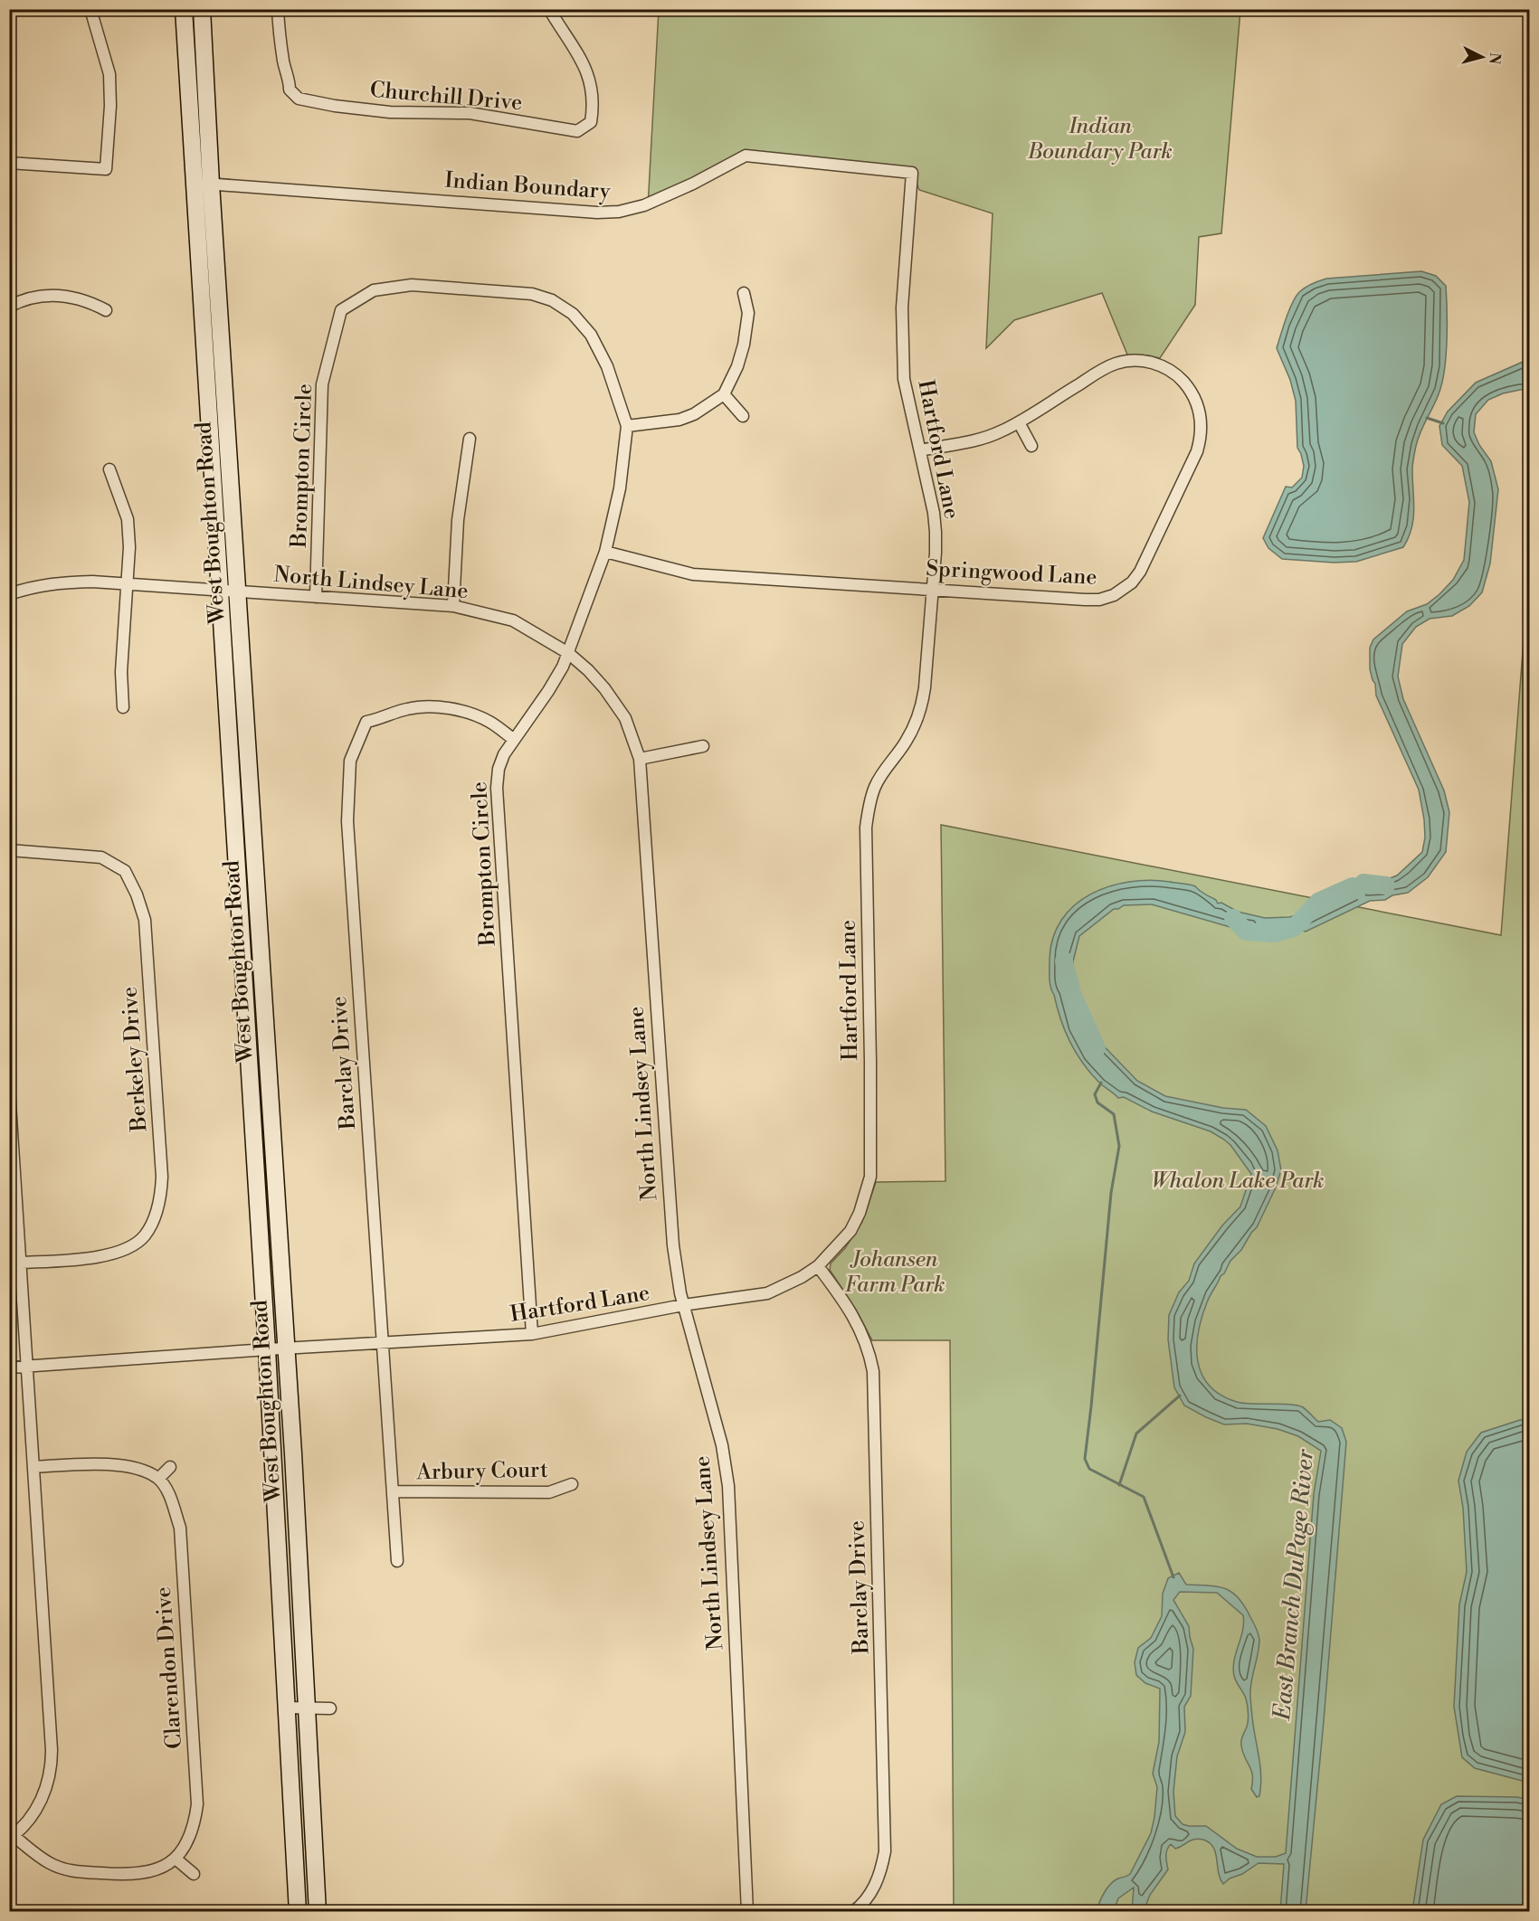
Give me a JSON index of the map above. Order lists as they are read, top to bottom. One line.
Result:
{"streets":{"main road":["West Boughton Road"],"street":["Churchill Drive","Indian Boundary","Hartford Lane","Brompton Circle","Springwood Lane","North Lindsey Lane","Berkeley Drive","Barclay Drive","Arbury Court","Clarendon Drive"]},"crossings":[["Indian Boundary","Hartford Lane"],["Indian Boundary","West Boughton Road"],["Hartford Lane","Brompton Circle"],["Hartford Lane","West Boughton Road"],["Hartford Lane","Springwood Lane"],["Hartford Lane","North Lindsey Lane"],["Hartford Lane","Barclay Drive"],["Brompton Circle","Springwood Lane"],["Brompton Circle","North Lindsey Lane"],["Brompton Circle","Barclay Drive"],["West Boughton Road","North Lindsey Lane"],["Barclay Drive","Arbury Court"]],"water":["East Branch DuPage River"],"parks":["Indian Boundary Park","Whalon Lake Park","Johansen Farm Park"],"north":"right"}
